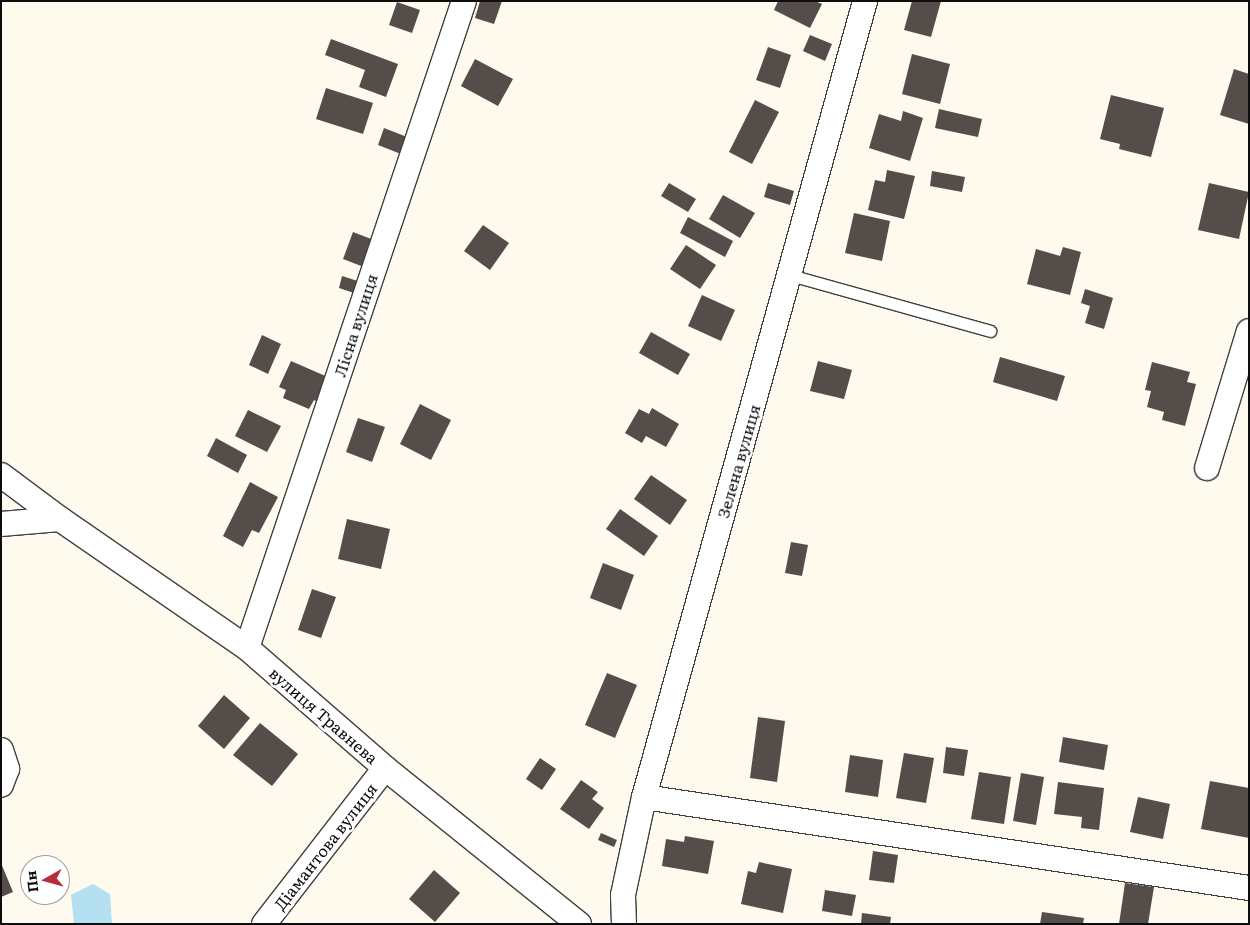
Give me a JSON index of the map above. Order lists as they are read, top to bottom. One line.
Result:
{"streets":{"street":["Лісна вулиця","Зелена вулиця","вулиця Травнева","Діамантова вулиця"]},"crossings":[["Лісна вулиця","вулиця Травнева"],["вулиця Травнева","Діамантова вулиця"]],"north":"left"}
